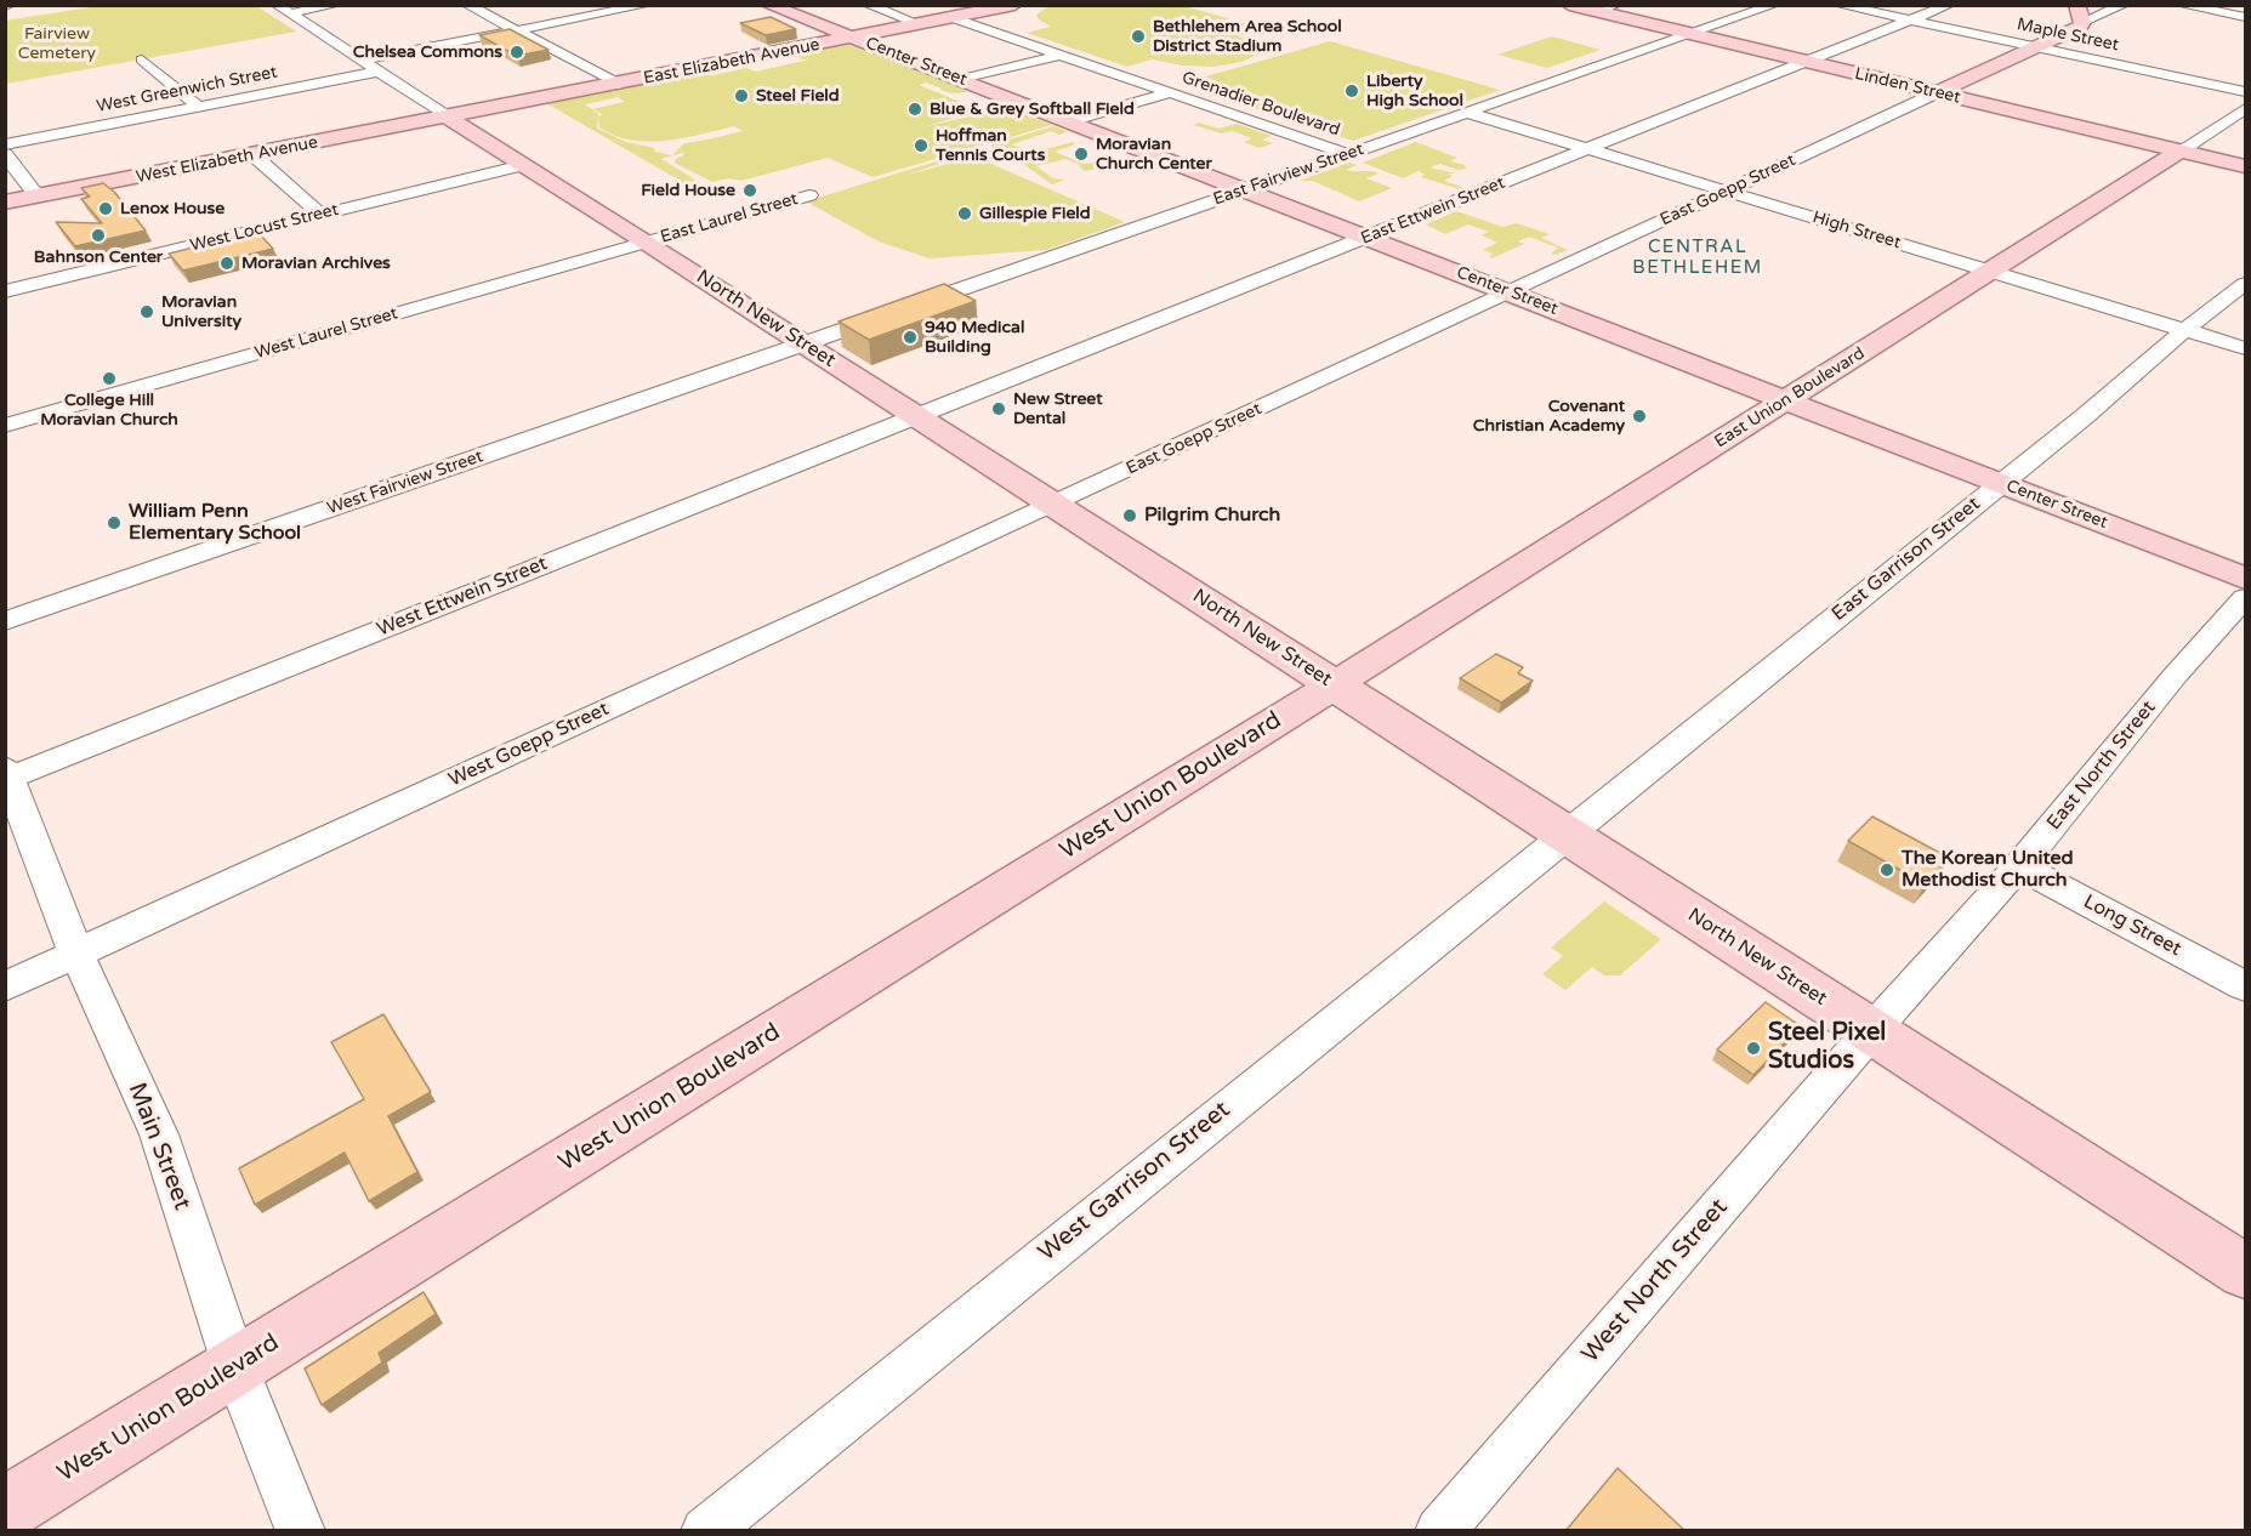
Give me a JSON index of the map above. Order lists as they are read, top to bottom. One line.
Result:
{"streets":{"main road":["East Elizabeth Avenue","Center Street","Linden Street","West Elizabeth Avenue","East Goepp Street","North New Street","East Union Boulevard","West Union Boulevard"],"street":["Maple Street","West Greenwich Street","Grenadier Boulevard","East Fairview Street","East Ettwein Street","East Laurel Street","West Locust Street","High Street","West Laurel Street","West Fairview Street","East Garrison Street","West Ettwein Street","West Goepp Street","East North Street","Long Street","Main Street","West Garrison Street","West North Street"]},"crossings":[["Maple Street","East Goepp Street"],["Maple Street","East Ettwein Street"],["East Elizabeth Avenue","Center Street"],["East Elizabeth Avenue","Grenadier Boulevard"],["East Elizabeth Avenue","West Elizabeth Avenue"],["East Elizabeth Avenue","North New Street"],["Center Street","East Fairview Street"],["Center Street","East Goepp Street"],["Center Street","East Ettwein Street"],["Center Street","East Union Boulevard"],["Center Street","East Garrison Street"],["Linden Street","East Fairview Street"],["Linden Street","East Goepp Street"],["Linden Street","East Ettwein Street"],["Linden Street","East Union Boulevard"],["West Greenwich Street","North New Street"],["Grenadier Boulevard","East Fairview Street"],["West Elizabeth Avenue","North New Street"],["East Fairview Street","High Street"],["East Fairview Street","North New Street"],["East Fairview Street","West Fairview Street"],["East Goepp Street","High Street"],["East Goepp Street","North New Street"],["East Goepp Street","West Goepp Street"],["East Ettwein Street","High Street"],["East Ettwein Street","North New Street"],["East Ettwein Street","West Ettwein Street"],["East Laurel Street","North New Street"],["East Laurel Street","West Laurel Street"],["West Locust Street","North New Street"],["High Street","East Union Boulevard"],["High Street","East Garrison Street"],["North New Street","West Laurel Street"],["North New Street","East Union Boulevard"],["North New Street","West Fairview Street"],["North New Street","East Garrison Street"],["North New Street","West Ettwein Street"],["North New Street","West Goepp Street"],["North New Street","East North Street"],["North New Street","West Union Boulevard"],["North New Street","West Garrison Street"],["North New Street","West North Street"],["East Union Boulevard","West Union Boulevard"],["East Garrison Street","West Garrison Street"],["West Ettwein Street","Main Street"],["West Goepp Street","Main Street"],["East North Street","Long Street"],["East North Street","West North Street"],["West Union Boulevard","Main Street"]],"districts":["CENTRAL BETHLEHEM"],"parks":["Fairview Cemetery"],"places":["Bethlehem Area School District Stadium","Chelsea Commons","Liberty High School","Steel Field","Blue & Grey Softball Field","Hoffman Tennis Courts","Moravian Church Center","Field House","Lenox House","Gillespie Field","Bahnson Center","Moravian Archives","Moravian University","940 Medical Building","College Hill Moravian Church","New Street Dental","Covenant Christian Academy","Pilgrim Church","William Penn Elementary School","The Korean United Methodist Church","Steel Pixel Studios"]}
